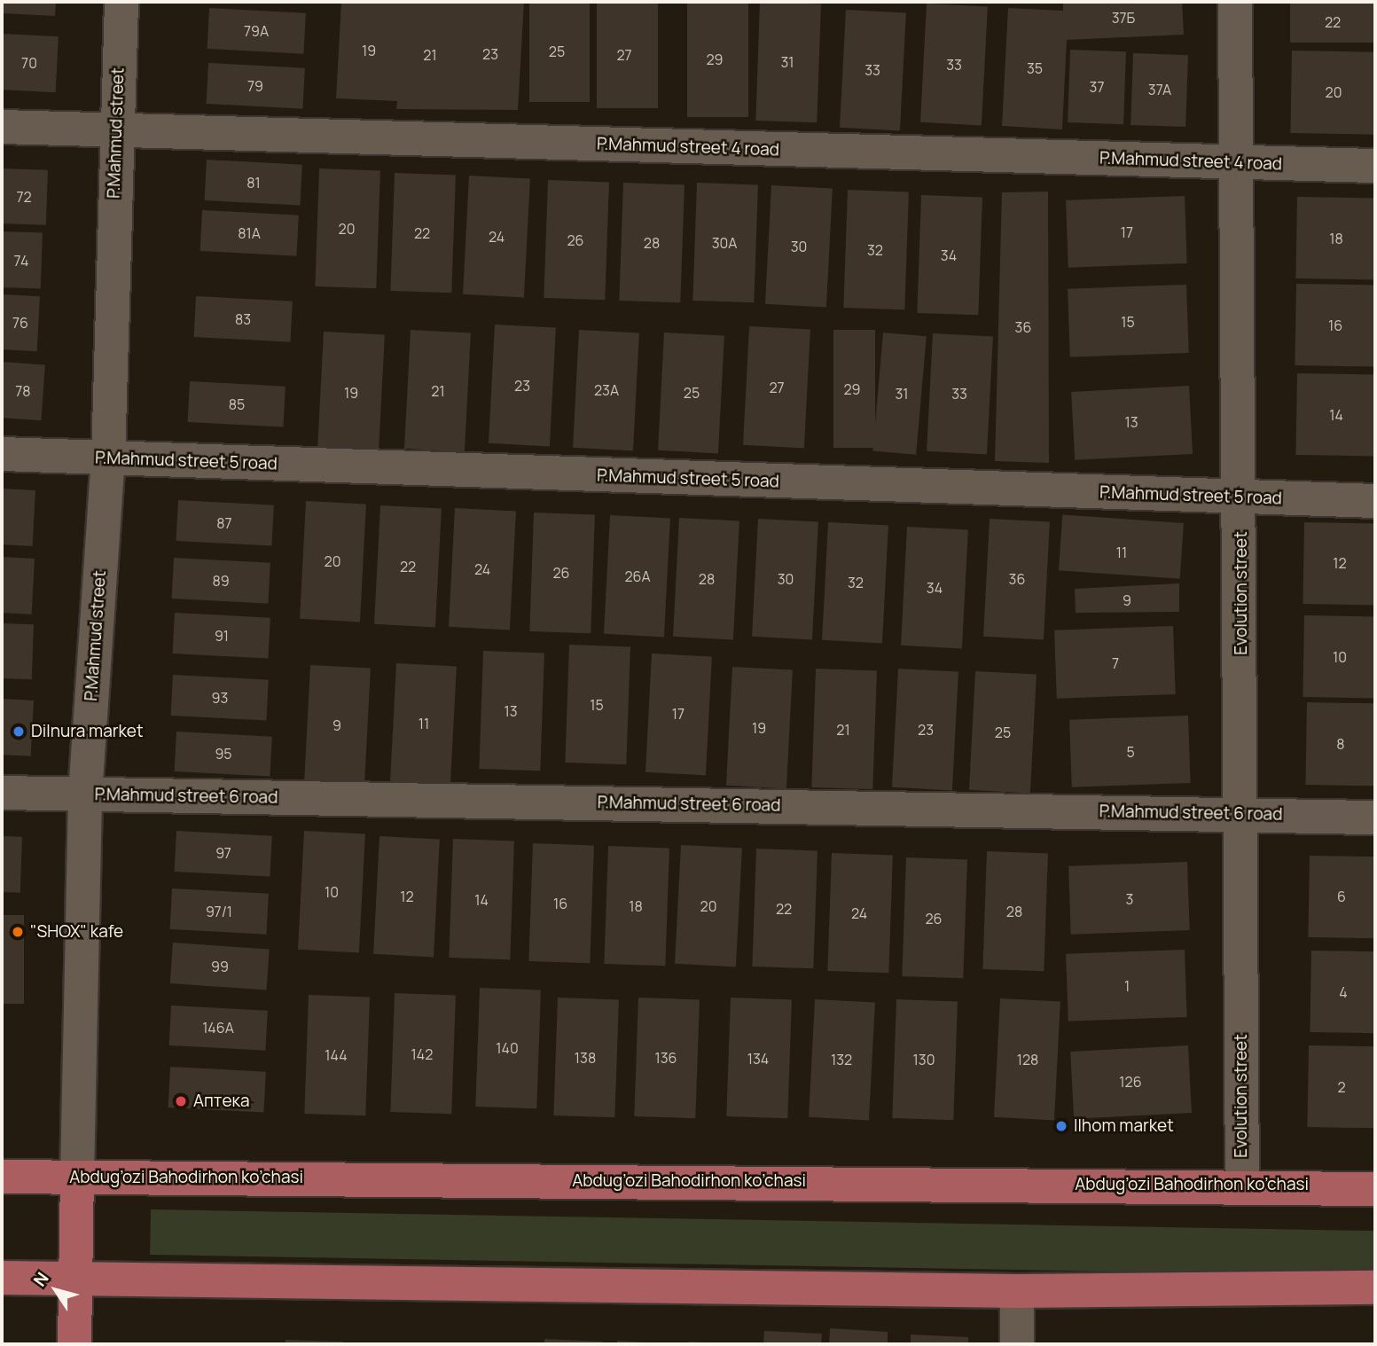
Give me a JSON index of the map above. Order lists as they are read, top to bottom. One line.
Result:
{"streets":{"main road":["P.Mahmud street","Abdug’ozi Bahodirhon ko’chasi"],"street":["P.Mahmud street 4 road","P.Mahmud street 5 road","Evolution street","P.Mahmud street 6 road"]},"crossings":[["P.Mahmud street","P.Mahmud street 4 road"],["P.Mahmud street","P.Mahmud street 5 road"],["P.Mahmud street","P.Mahmud street 6 road"],["P.Mahmud street","Abdug’ozi Bahodirhon ko’chasi"],["P.Mahmud street 4 road","Evolution street"],["P.Mahmud street 5 road","Evolution street"],["Evolution street","P.Mahmud street 6 road"],["Evolution street","Abdug’ozi Bahodirhon ko’chasi"]],"places":["Dilnura market","\"SHOX\" kafe","Аптека","Ilhom market"],"house_numbers":["37Б","22","79A","19","25","23","21","27","29","31","70","33","35","33","79","37","37А","20","81","72","20","17","81A","22","24","18","26","28","30A","30","32","34","74","83","15","76","16","36","23","27","29","23A","78","21","19","25","31","33","85","14","13","87","11","20","12","22","24","26","26A","28","30","36","89","32","34","9","91","10","7","93","15","13","17","11","9","19","21","23","25","8","5","95","97","10","12","6","3","14","16","18","20","22","97/1","28","24","26","99","1","4","146A","140","142","144","138","136","134","132","130","128","126","2"],"north":"top left"}
